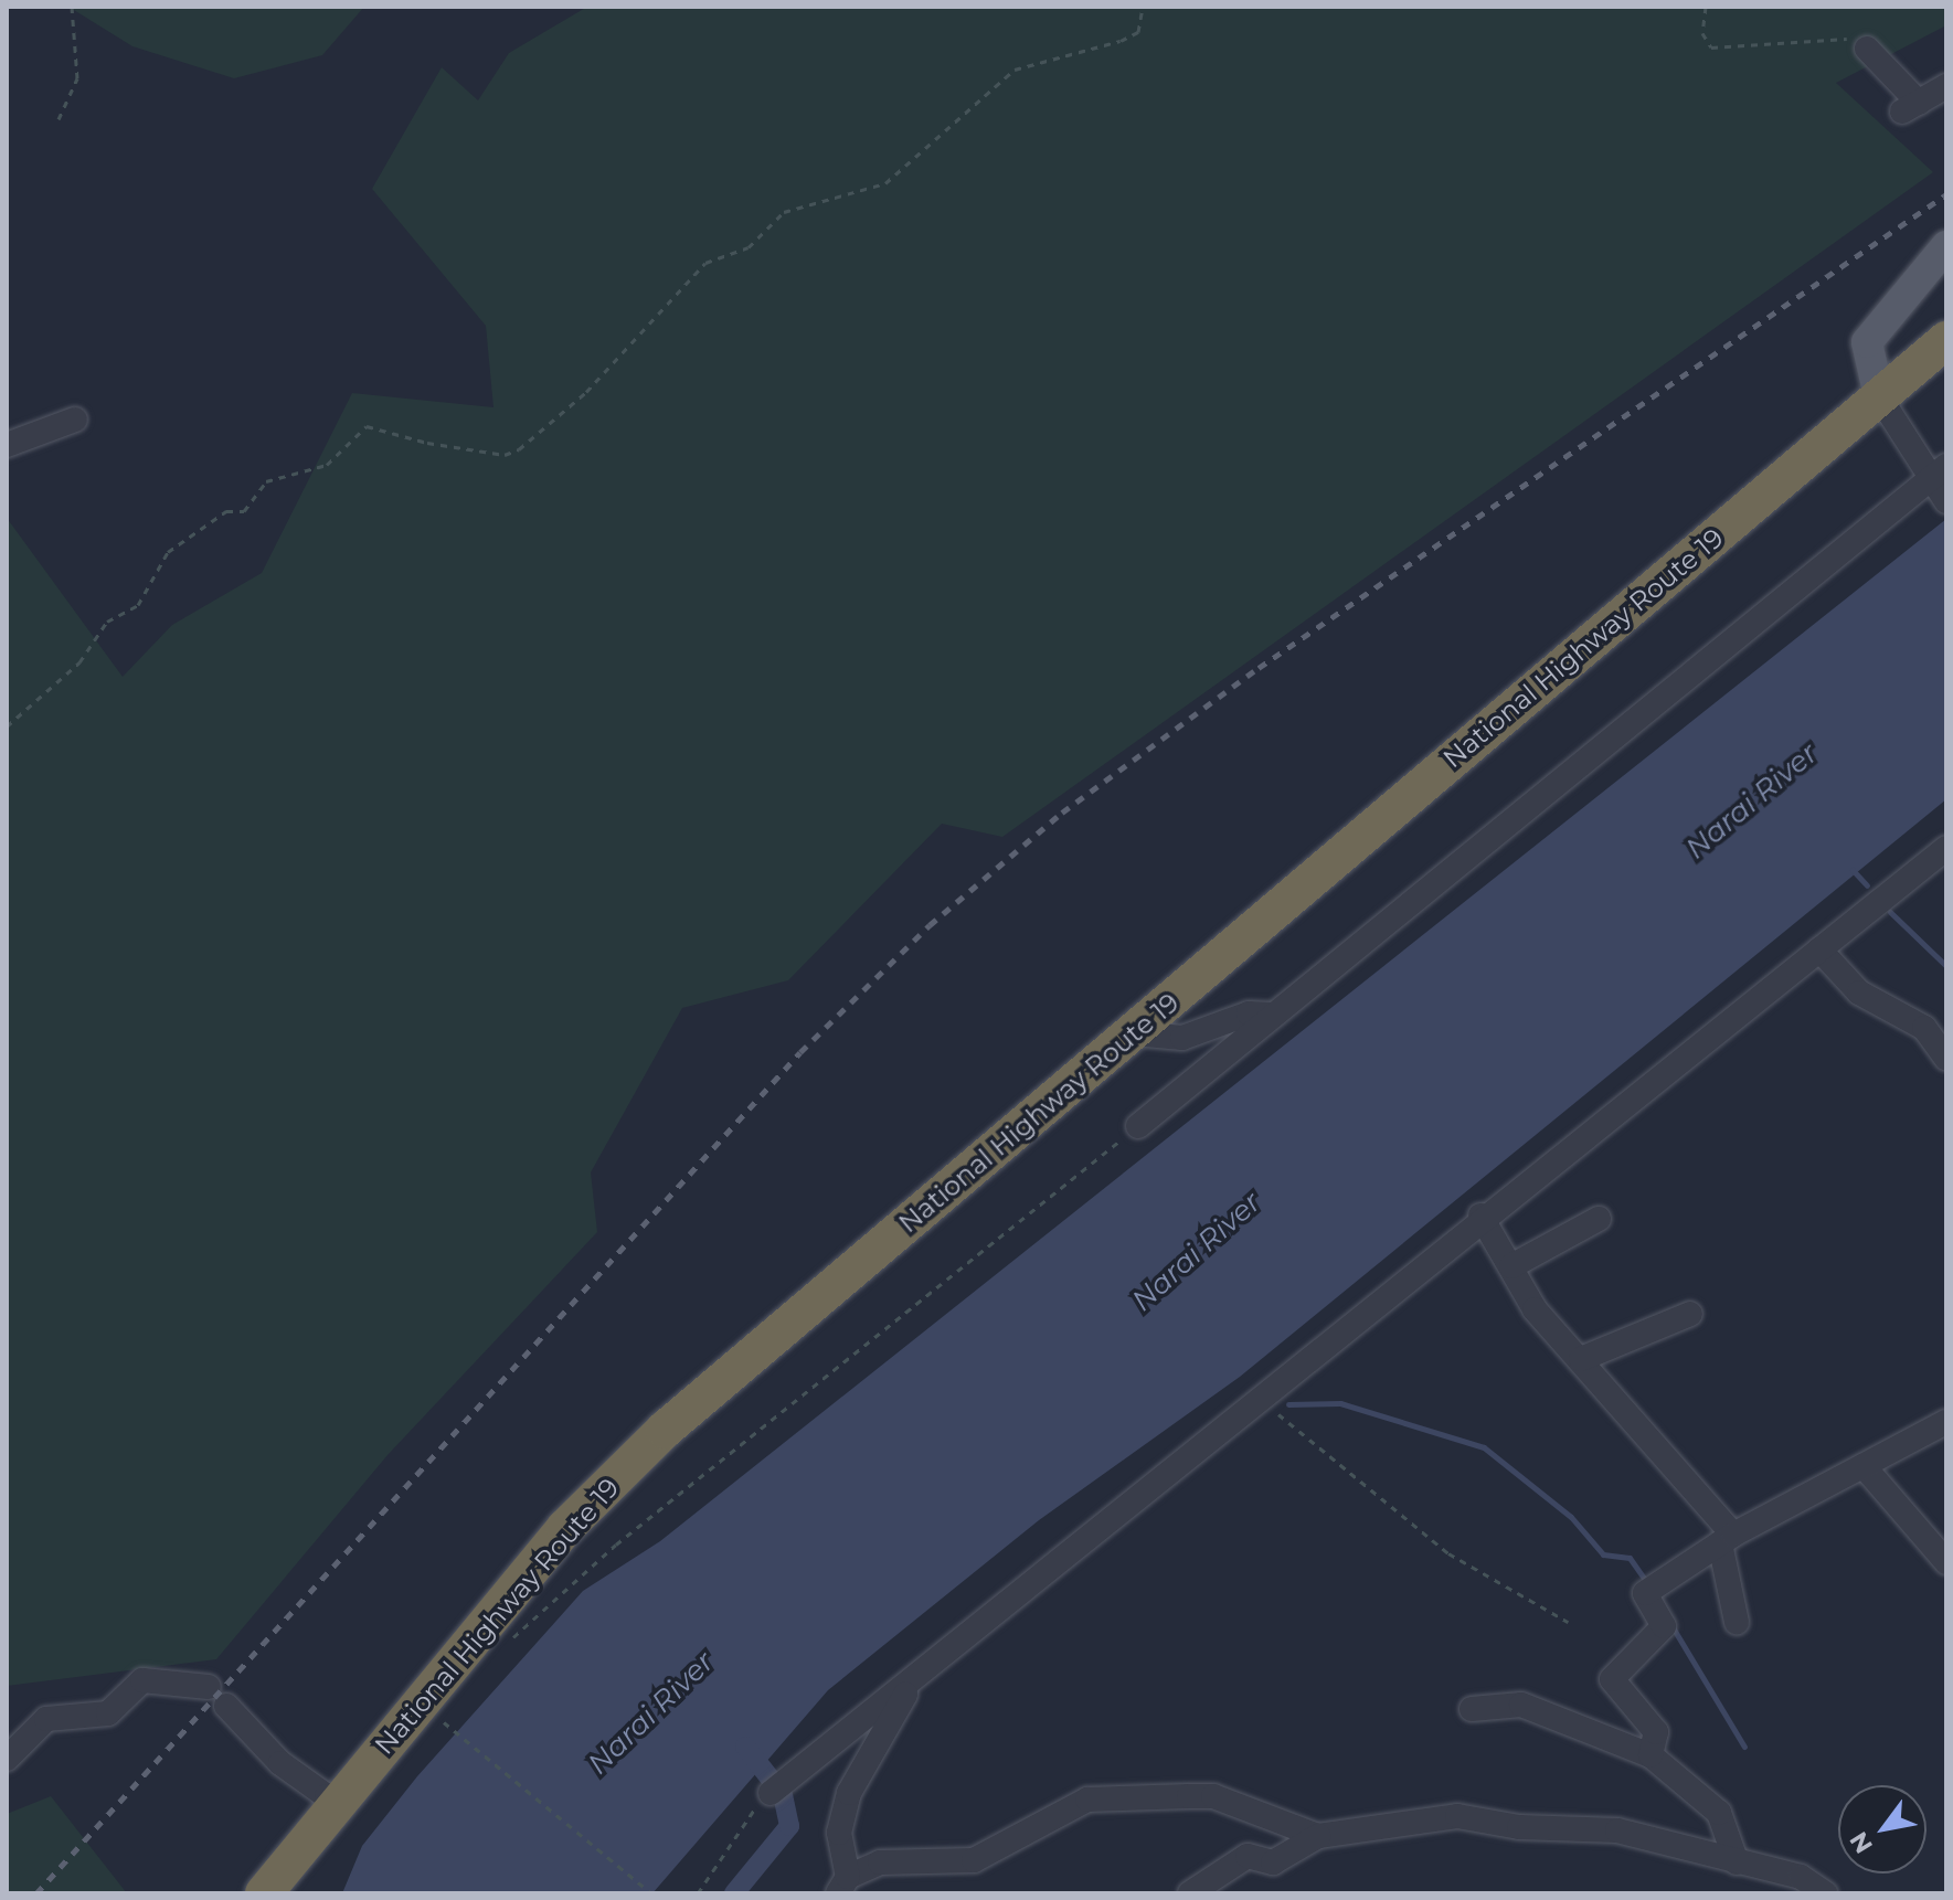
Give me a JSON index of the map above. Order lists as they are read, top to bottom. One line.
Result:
{"streets":{"highway":["National Highway Route 19"]},"water":["Narai River"],"north":"bottom left"}
